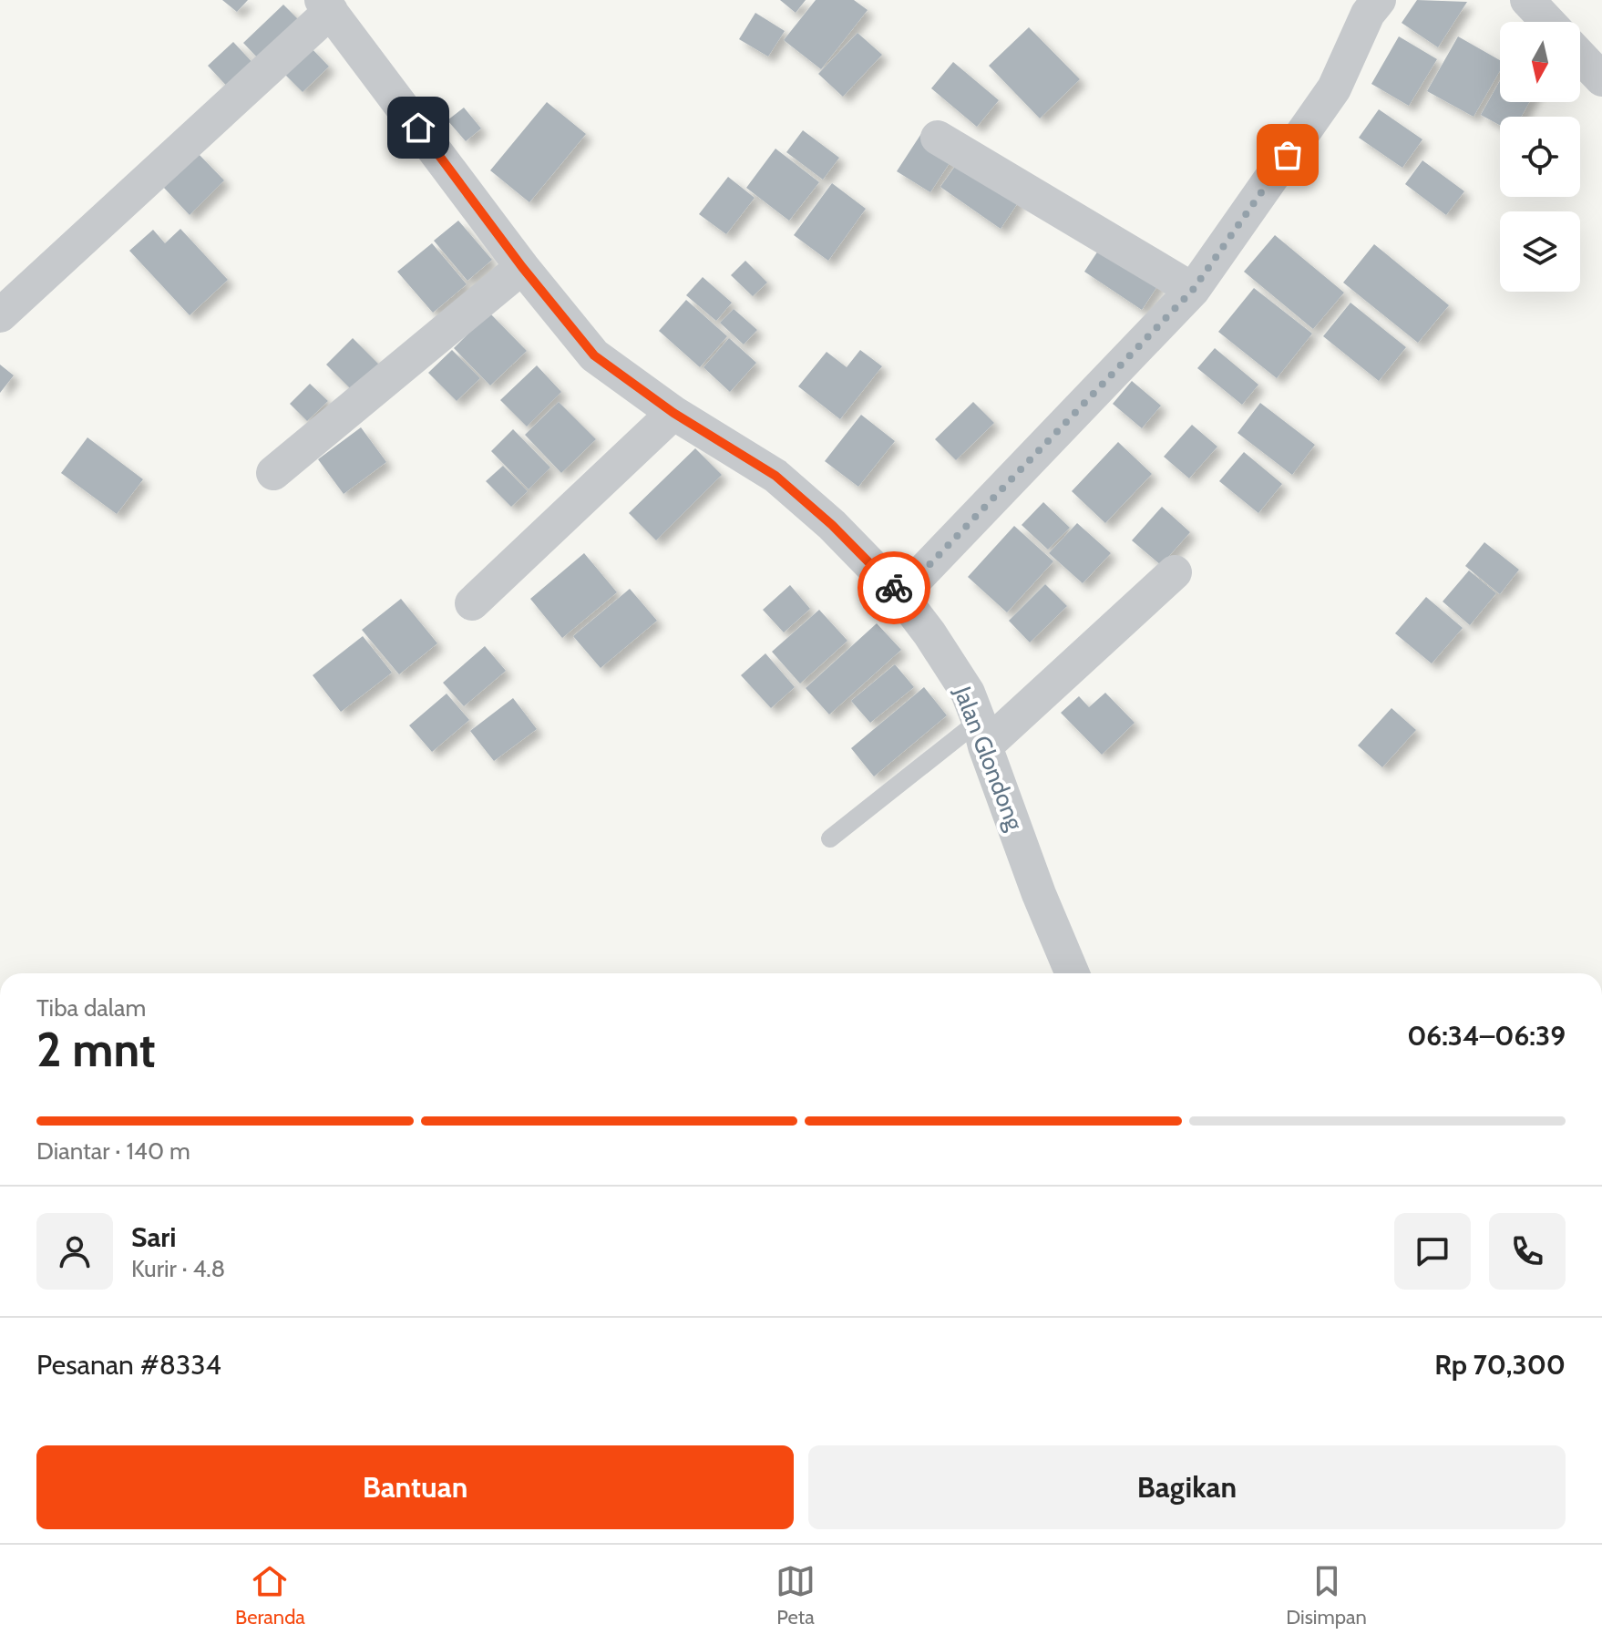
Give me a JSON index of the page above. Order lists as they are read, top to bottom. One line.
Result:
{"streets":{"street":["Jalan Glondong"]},"north":"bottom","page":{"heading":["2 mnt","Tiba dalam","06:34–06:39"],"panel":["Sari","Kurir · 4.8","Pesanan #8334","Rp 70,300"],"bar":"Diantar · 140 m","buttons":["Bantuan","Bagikan"],"tabs":["Beranda","Peta","Disimpan"]}}
